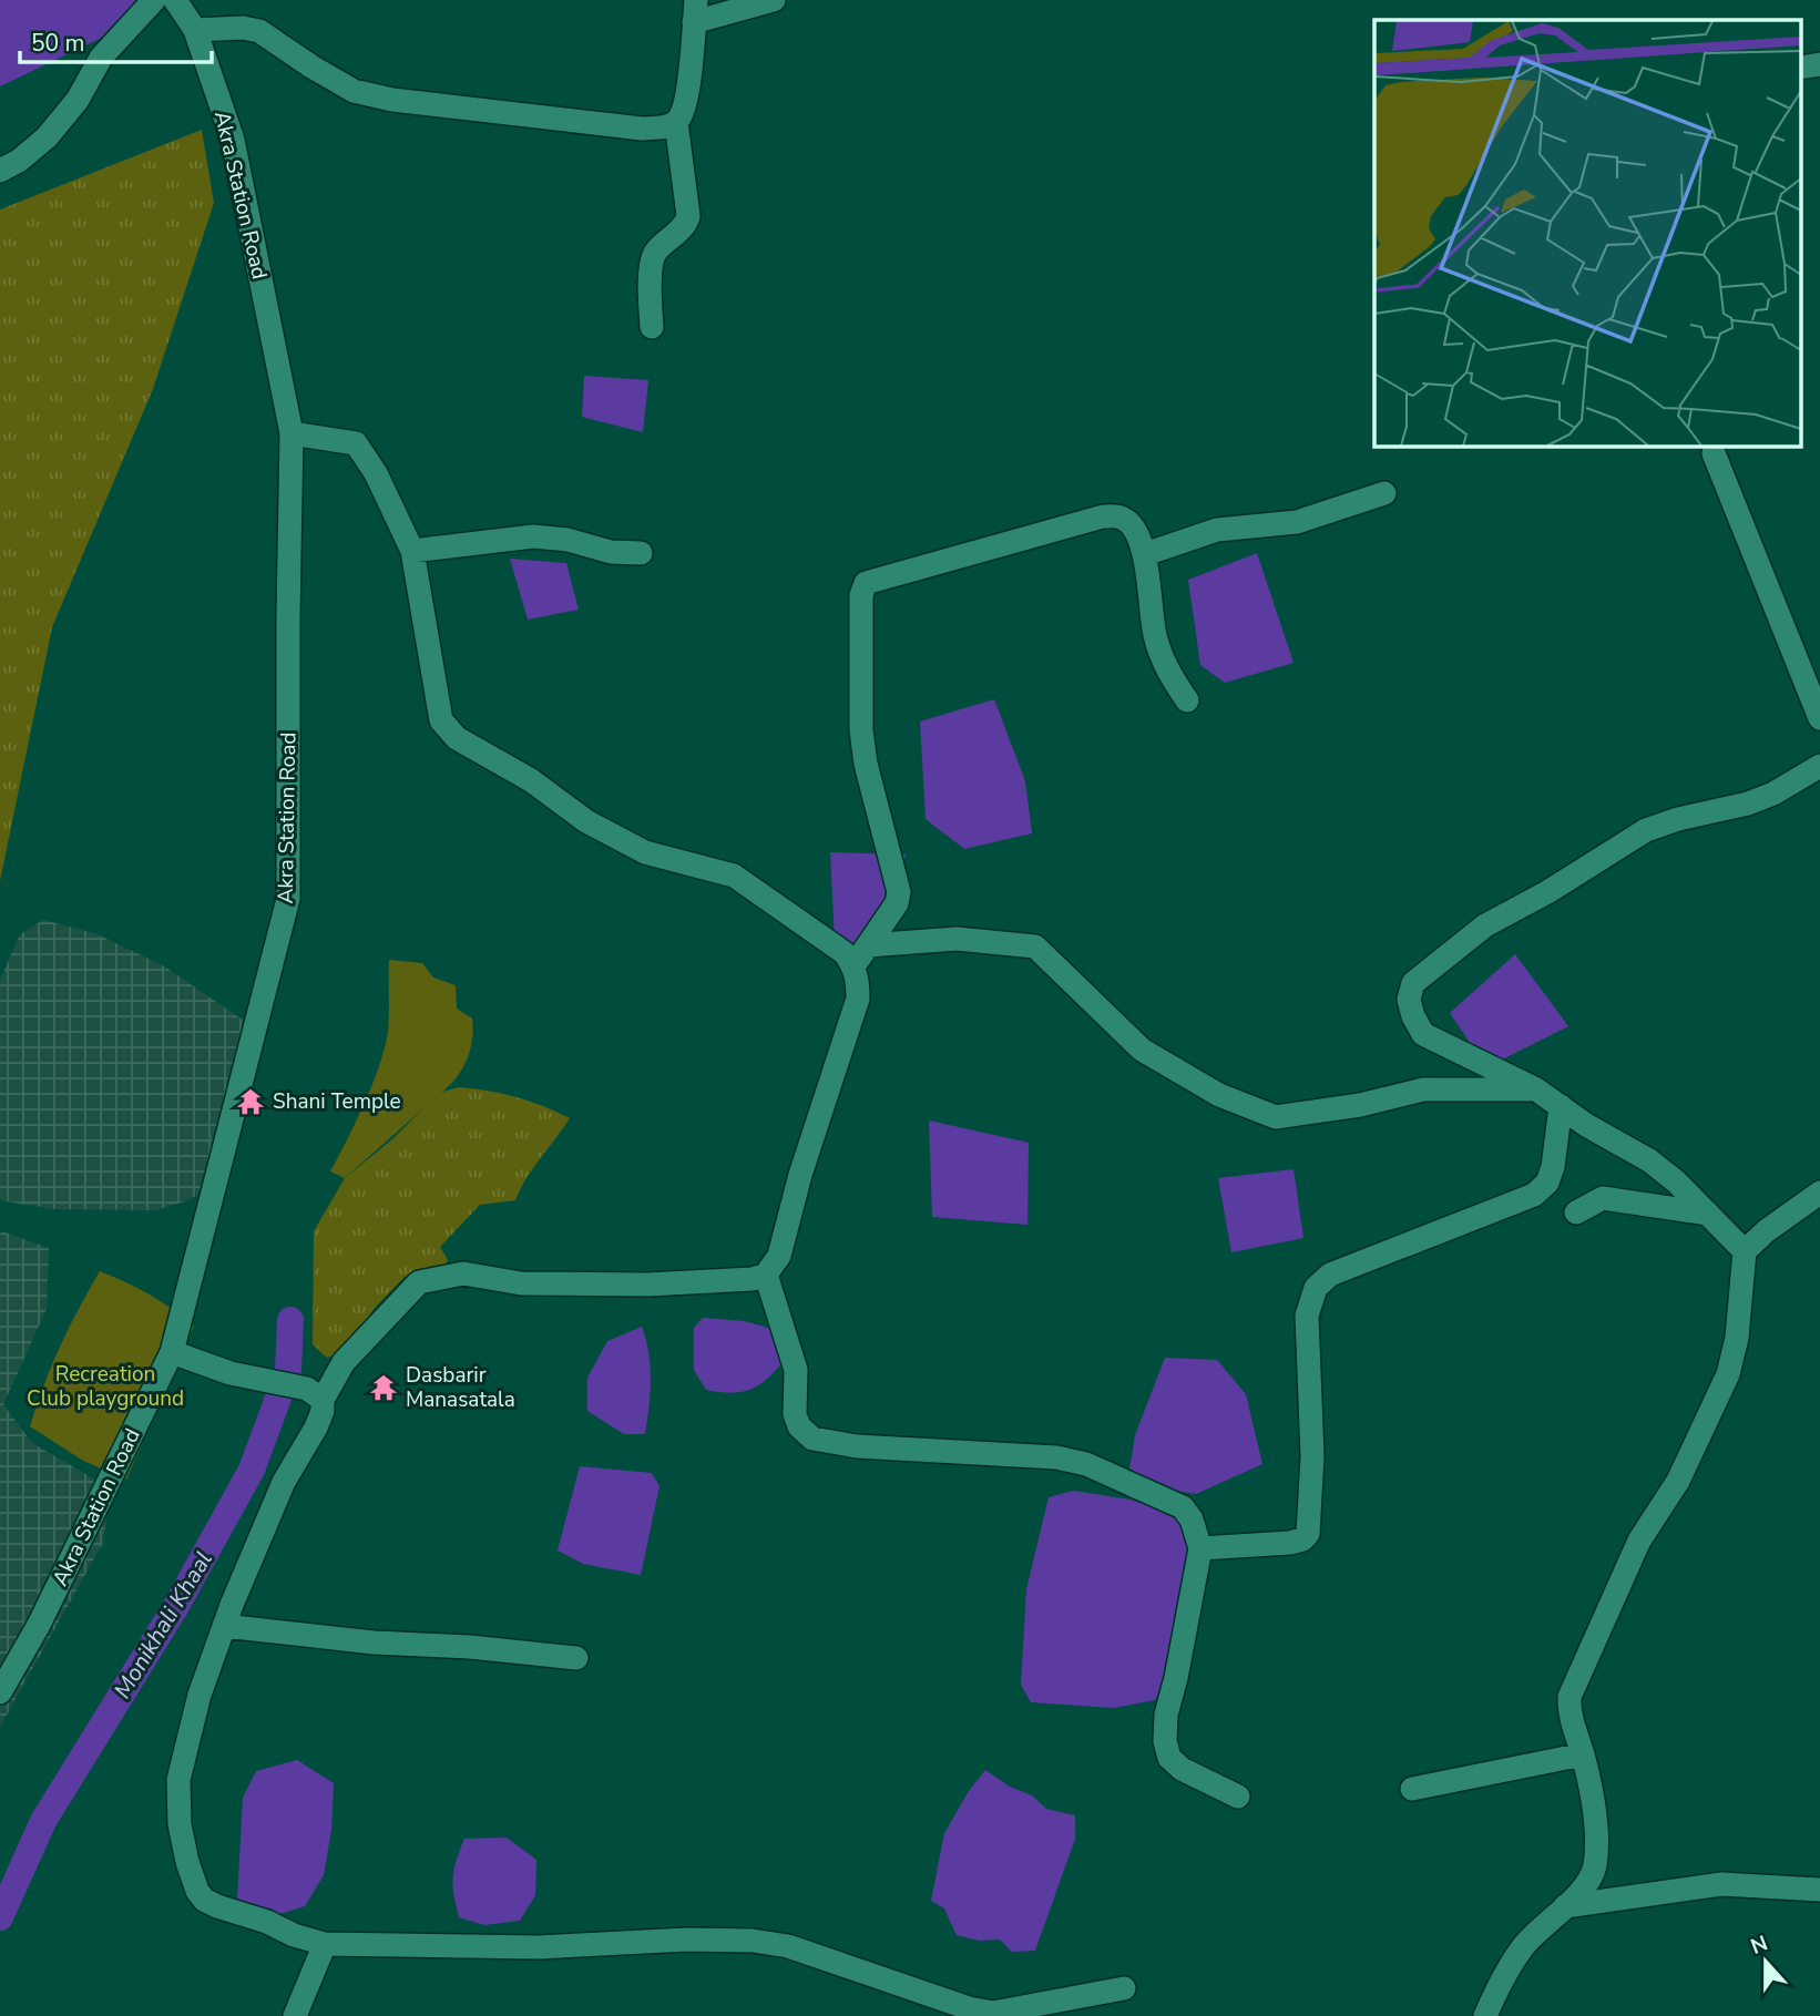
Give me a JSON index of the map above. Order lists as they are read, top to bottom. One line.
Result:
{"streets":{"street":["Akra Station Road"]},"water":["Monikhali Khaal"],"parks":["Recreation Club playground"],"places":{"temple":["Shani Temple","Dasbarir Manasatala"]},"scale_bar":"50 m","north":"top"}
